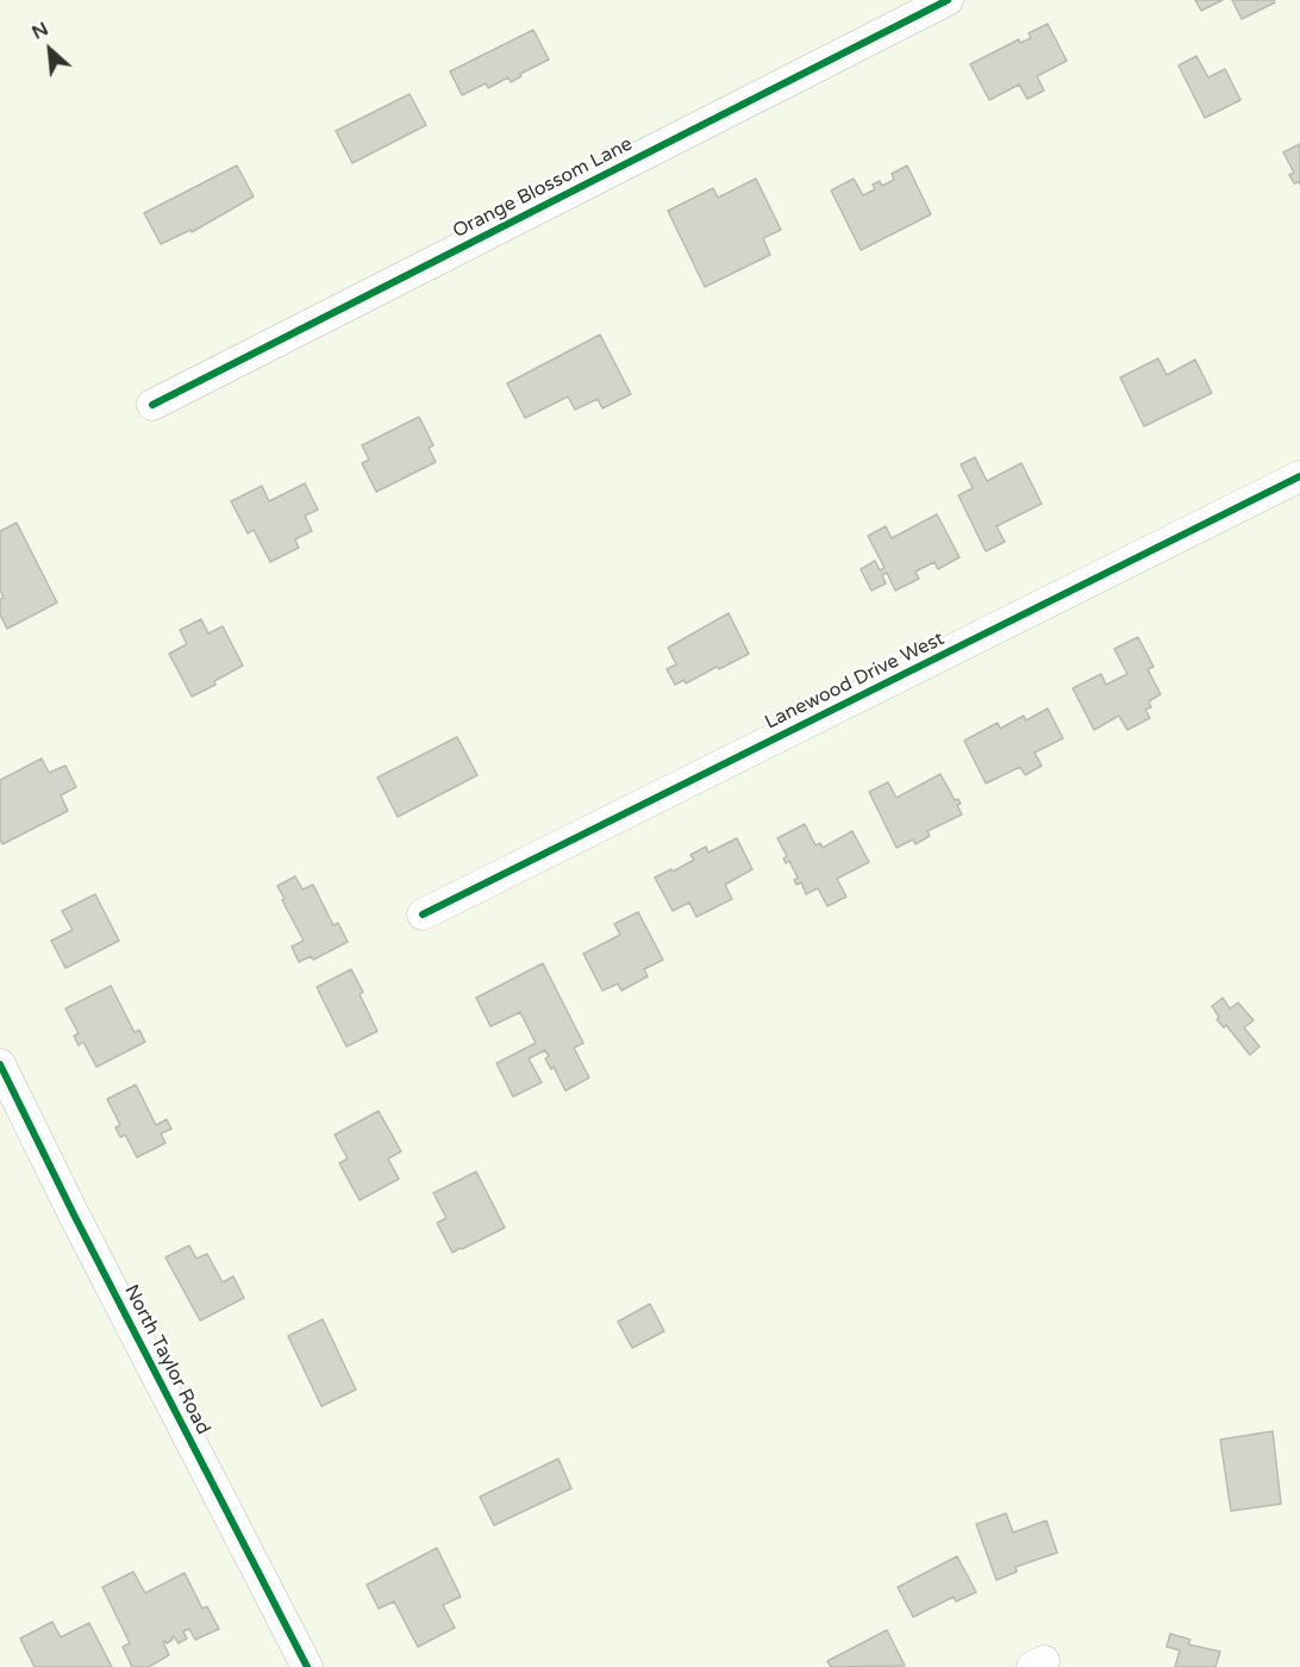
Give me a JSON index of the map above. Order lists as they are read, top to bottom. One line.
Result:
{"streets":{"street":["Orange Blossom Lane","Lanewood Drive West","North Taylor Road"]},"north":"top left"}
